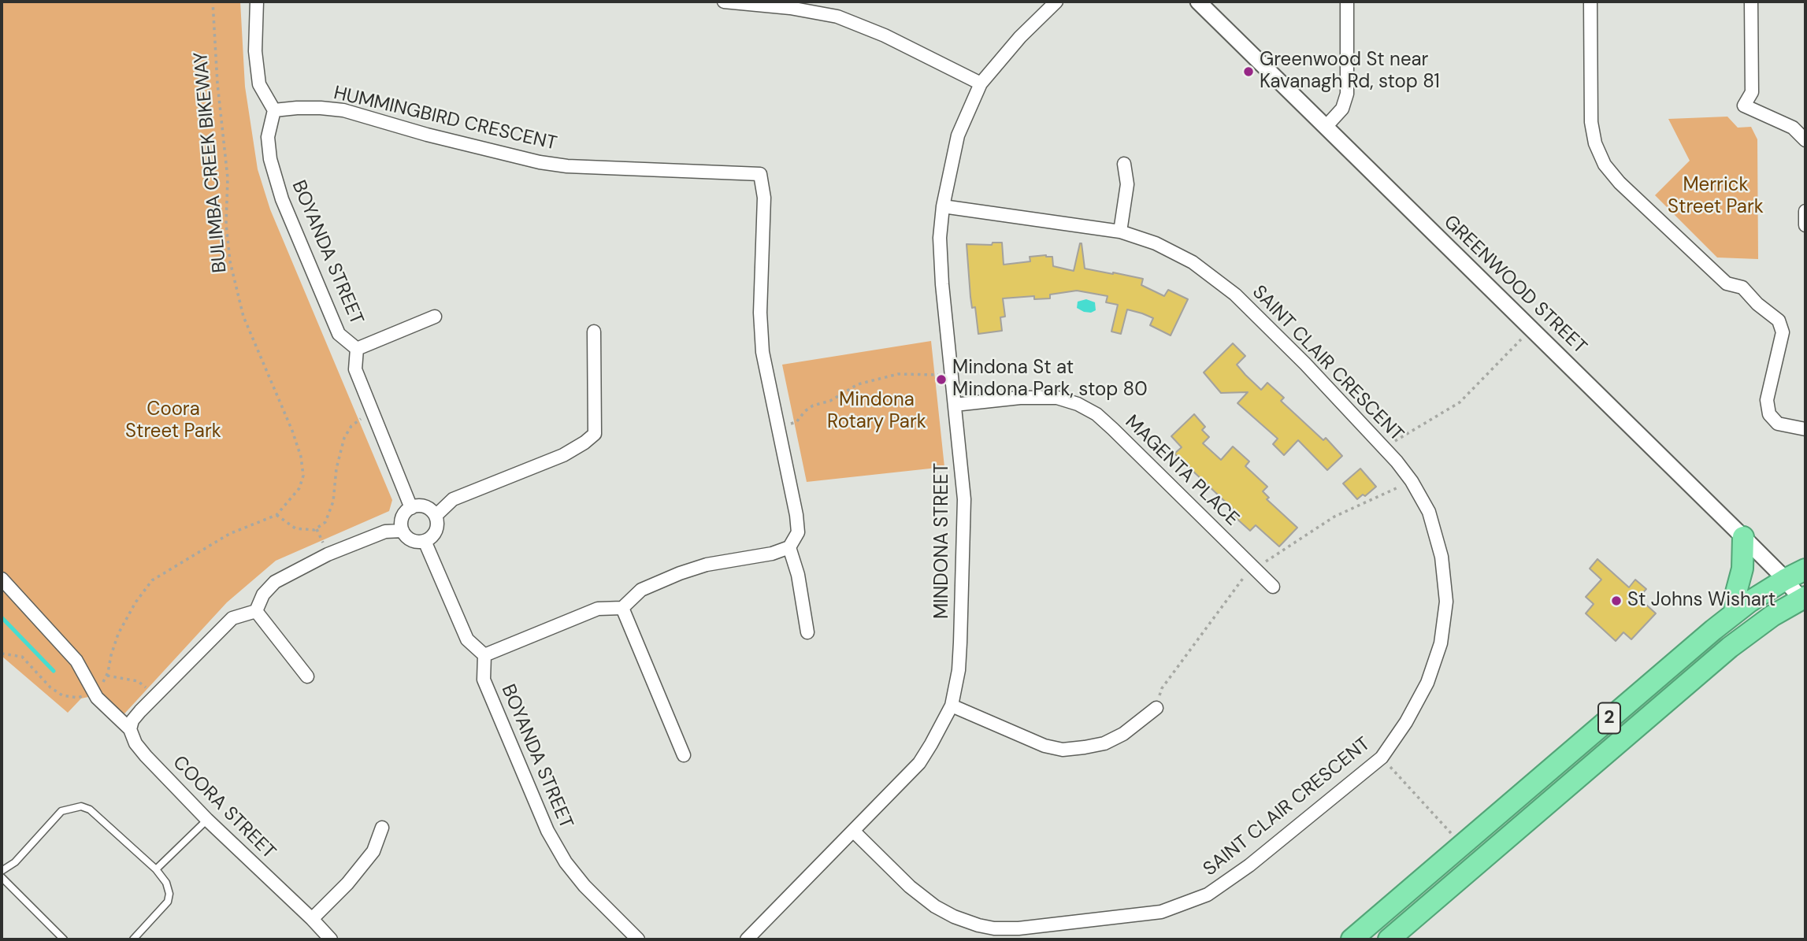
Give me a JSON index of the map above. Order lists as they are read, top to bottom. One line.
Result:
{"streets":{"highway":["2"],"street":["HUMMINGBIRD CRESCENT","BOYANDA STREET","GREENWOOD STREET","SAINT CLAIR CRESCENT","MAGENTA PLACE","MINDONA STREET","COORA STREET"],"path":["BULIMBA CREEK BIKEWAY"]},"crossings":[["HUMMINGBIRD CRESCENT","BOYANDA STREET"],["BULIMBA CREEK BIKEWAY","COORA STREET"],["GREENWOOD STREET","2"],["SAINT CLAIR CRESCENT","MINDONA STREET"],["MAGENTA PLACE","MINDONA STREET"]],"parks":["Merrick Street Park","Mindona Rotary Park","Coora Street Park"],"places":["Greenwood St near Kavanagh Rd, stop 81","Mindona St at Mindona Park, stop 80","St Johns Wishart"]}
